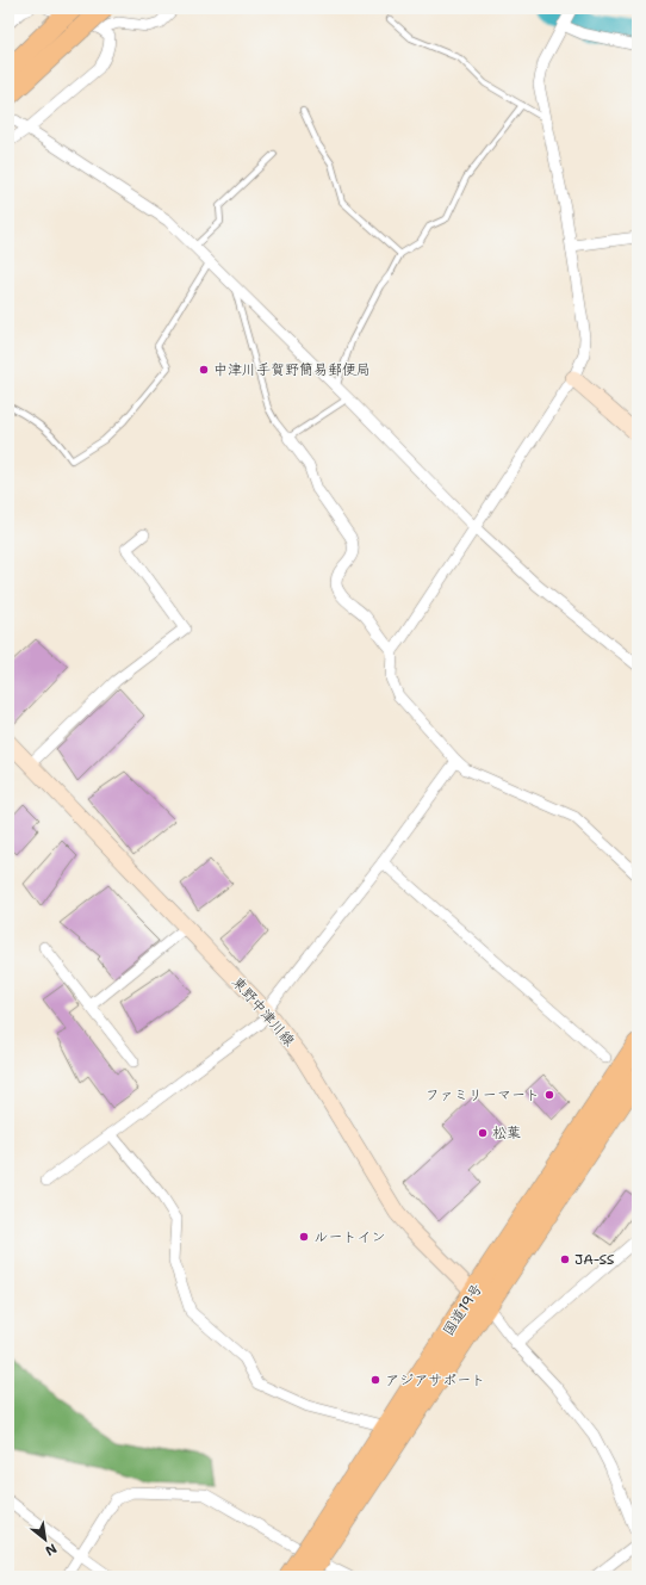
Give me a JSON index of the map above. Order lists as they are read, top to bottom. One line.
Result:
{"streets":{"highway":["国道19号"],"main road":["東野中津川線"]},"crossings":[["東野中津川線","国道19号"]],"places":["中津川手賀野簡易郵便局","ファミリーマート","松葉","ルートイン","JA-SS","アジアサポート"],"north":"bottom right"}
